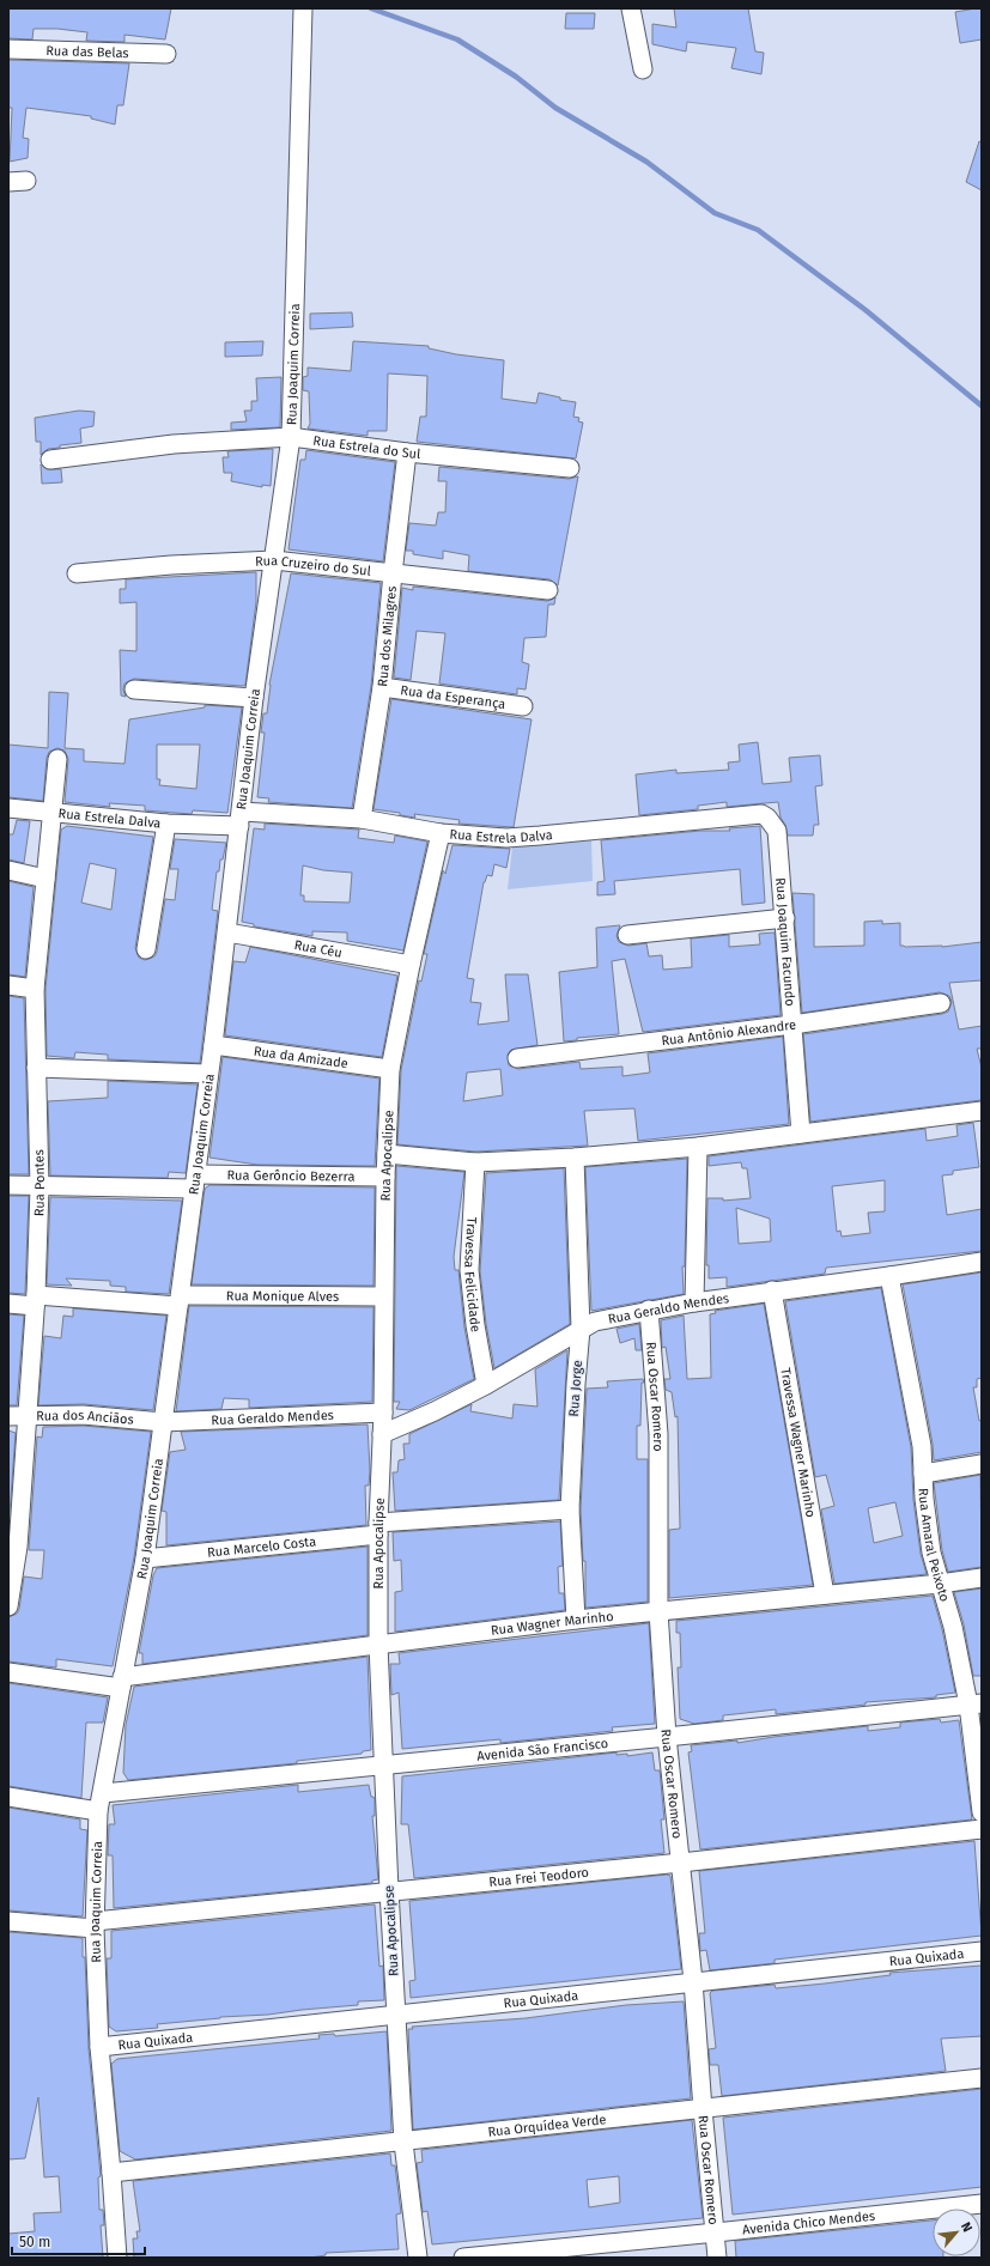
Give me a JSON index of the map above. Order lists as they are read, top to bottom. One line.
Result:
{"streets":{"street":["Rua das Belas","Rua Joaquim Correia","Rua Estrela do Sul","Rua Cruzeiro do Sul","Rua dos Milagres","Rua da Esperança","Rua Estrela Dalva","Rua Joaquim Facundo","Rua Céu","Rua Antônio Alexandre","Rua da Amizade","Rua Apocalipse","Rua Gerôncio Bezerra","Rua Pontes","Travessa Felicidade","Rua Monique Alves","Rua Geraldo Mendes","Rua Jorge","Rua Oscar Romero","Rua dos Anciãos","Travessa Wagner Marinho","Rua Amaral Peixoto","Rua Marcelo Costa","Rua Wagner Marinho","Avenida São Francisco","Rua Frei Teodoro","Rua Quixada","Rua Orquídea Verde","Avenida Chico Mendes"]},"crossings":[["Rua Joaquim Correia","Rua Estrela do Sul"],["Rua Joaquim Correia","Rua Cruzeiro do Sul"],["Rua Joaquim Correia","Rua Estrela Dalva"],["Rua Joaquim Correia","Rua Céu"],["Rua Joaquim Correia","Rua da Amizade"],["Rua Joaquim Correia","Rua Gerôncio Bezerra"],["Rua Joaquim Correia","Rua Monique Alves"],["Rua Joaquim Correia","Rua Geraldo Mendes"],["Rua Joaquim Correia","Rua dos Anciãos"],["Rua Joaquim Correia","Rua Marcelo Costa"],["Rua Joaquim Correia","Rua Wagner Marinho"],["Rua Joaquim Correia","Avenida São Francisco"],["Rua Joaquim Correia","Rua Frei Teodoro"],["Rua Joaquim Correia","Rua Quixada"],["Rua Joaquim Correia","Rua Orquídea Verde"],["Rua Estrela do Sul","Rua dos Milagres"],["Rua Cruzeiro do Sul","Rua dos Milagres"],["Rua dos Milagres","Rua da Esperança"],["Rua dos Milagres","Rua Estrela Dalva"],["Rua Estrela Dalva","Rua Joaquim Facundo"],["Rua Estrela Dalva","Rua Apocalipse"],["Rua Estrela Dalva","Rua Pontes"],["Rua Joaquim Facundo","Rua Antônio Alexandre"],["Rua Céu","Rua Apocalipse"],["Rua da Amizade","Rua Apocalipse"],["Rua Apocalipse","Rua Gerôncio Bezerra"],["Rua Apocalipse","Rua Monique Alves"],["Rua Apocalipse","Rua Geraldo Mendes"],["Rua Apocalipse","Rua Marcelo Costa"],["Rua Apocalipse","Rua Wagner Marinho"],["Rua Apocalipse","Avenida São Francisco"],["Rua Apocalipse","Rua Frei Teodoro"],["Rua Apocalipse","Rua Quixada"],["Rua Apocalipse","Rua Orquídea Verde"],["Rua Gerôncio Bezerra","Rua Pontes"],["Rua Pontes","Rua Monique Alves"],["Rua Pontes","Rua dos Anciãos"],["Travessa Felicidade","Rua Geraldo Mendes"],["Rua Geraldo Mendes","Rua Jorge"],["Rua Geraldo Mendes","Rua Oscar Romero"],["Rua Geraldo Mendes","Rua dos Anciãos"],["Rua Geraldo Mendes","Travessa Wagner Marinho"],["Rua Geraldo Mendes","Rua Amaral Peixoto"],["Rua Jorge","Rua Marcelo Costa"],["Rua Jorge","Rua Wagner Marinho"],["Rua Oscar Romero","Rua Wagner Marinho"],["Rua Oscar Romero","Avenida São Francisco"],["Rua Oscar Romero","Rua Frei Teodoro"],["Rua Oscar Romero","Rua Quixada"],["Rua Oscar Romero","Rua Orquídea Verde"],["Rua Oscar Romero","Avenida Chico Mendes"],["Travessa Wagner Marinho","Rua Wagner Marinho"],["Rua Amaral Peixoto","Rua Wagner Marinho"],["Rua Amaral Peixoto","Avenida São Francisco"]],"scale_bar":"50 m","north":"top right"}
